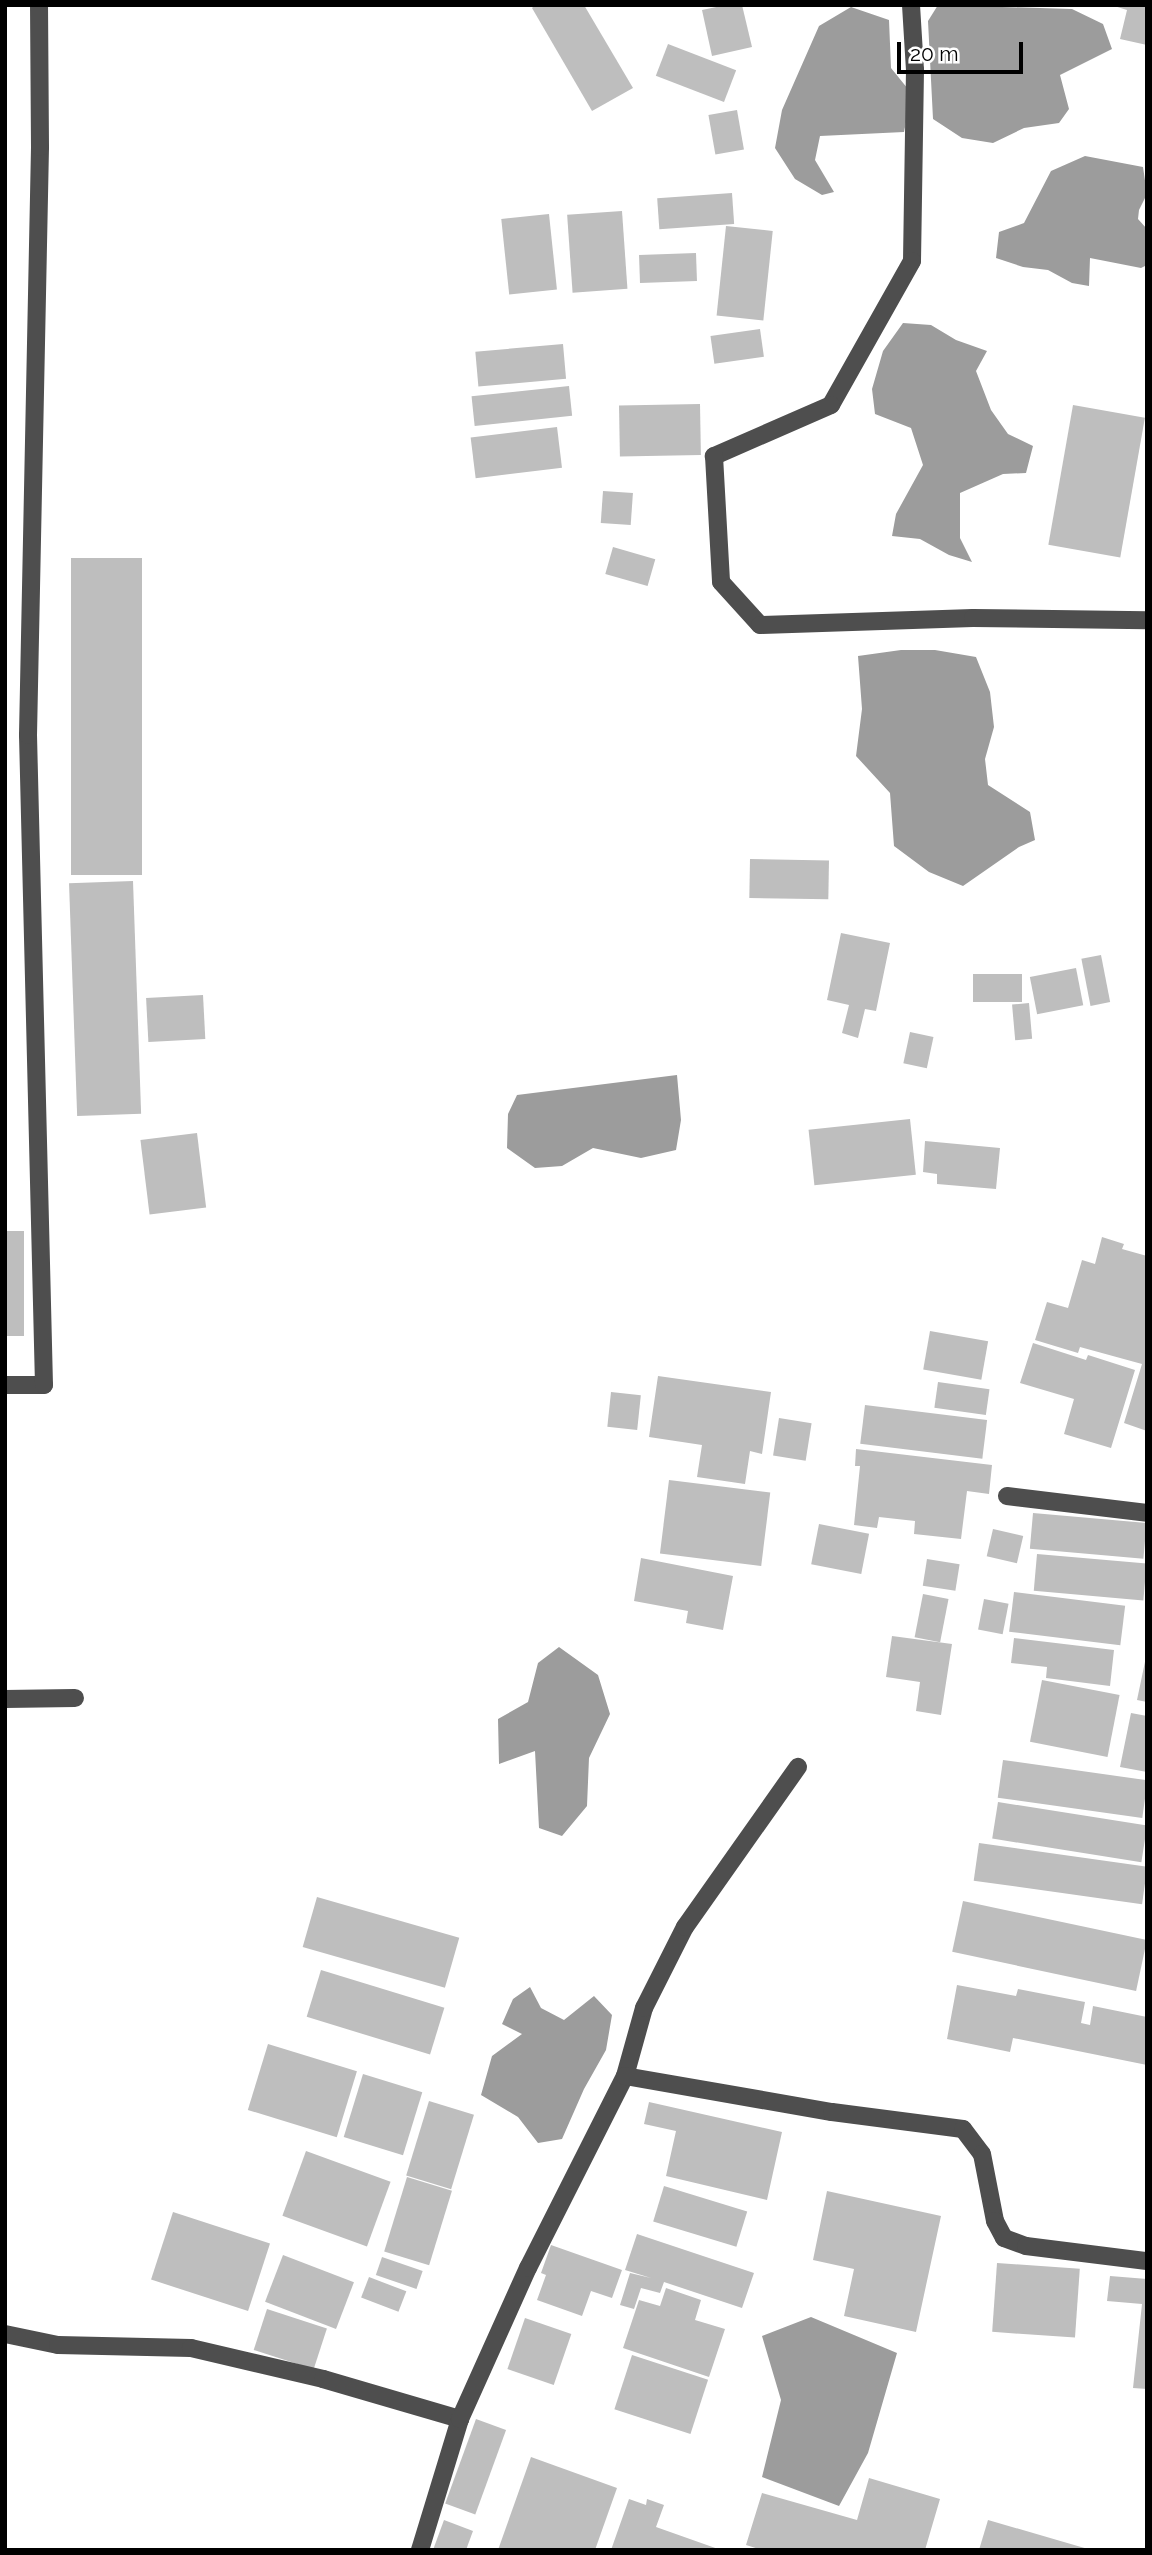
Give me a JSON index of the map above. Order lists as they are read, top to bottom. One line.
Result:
{"scale_bar":"20 m"}
